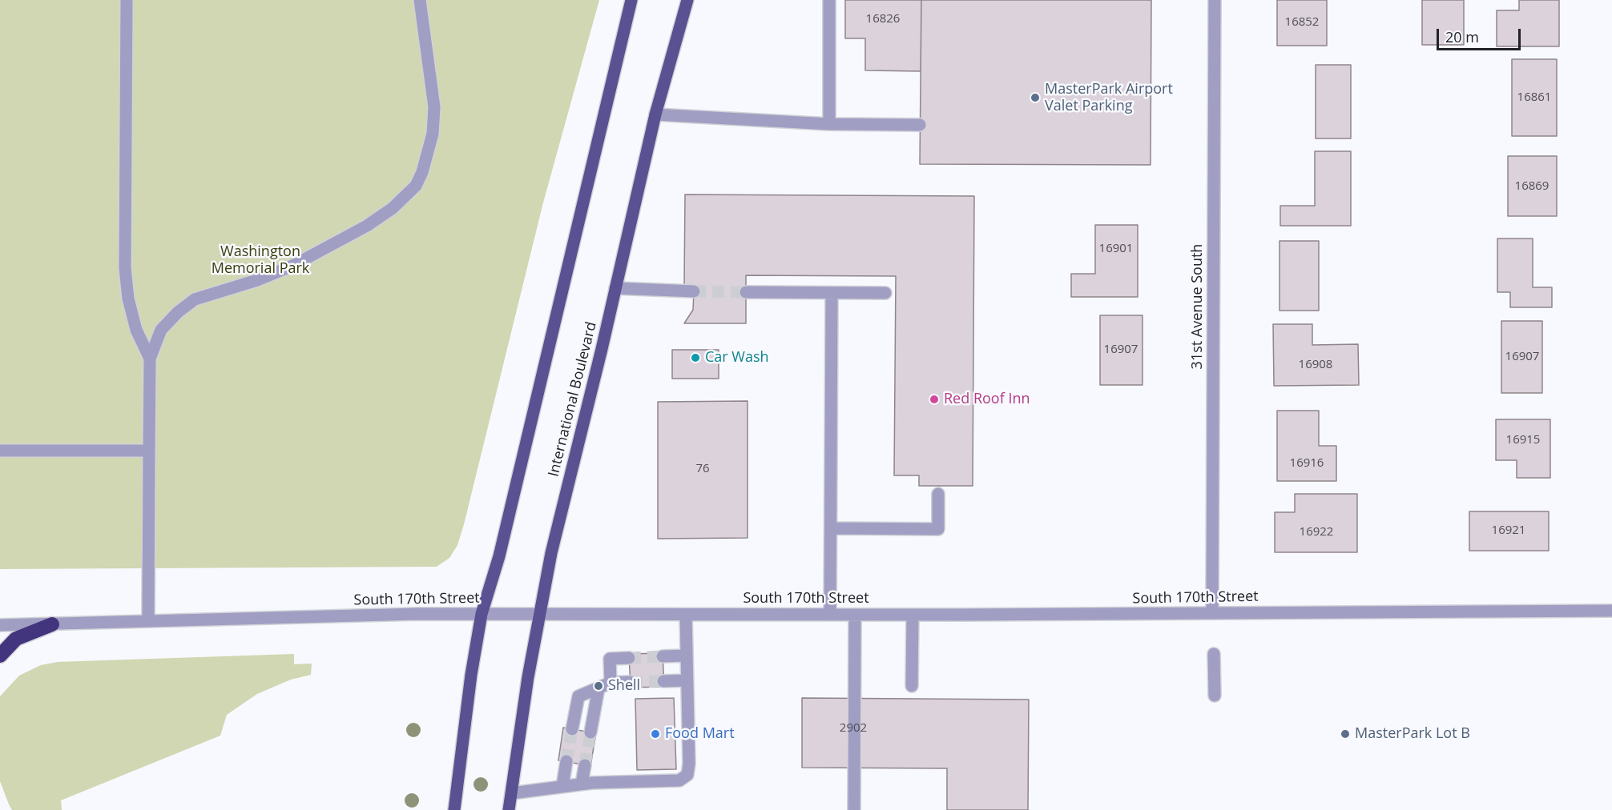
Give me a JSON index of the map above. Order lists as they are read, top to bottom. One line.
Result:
{"streets":{"main road":["International Boulevard"],"street":["31st Avenue South","South 170th Street"]},"crossings":[["31st Avenue South","South 170th Street"],["International Boulevard","South 170th Street"]],"parks":["Washington Memorial Park"],"places":["MasterPark Airport Valet Parking","Car Wash","Red Roof Inn","Shell","Food Mart","MasterPark Lot B"],"house_numbers":["16826","16852","16861","16869","16901","16907","16907","16908","16915","16916","76","16921","16922","2902"],"scale_bar":"20 m"}
